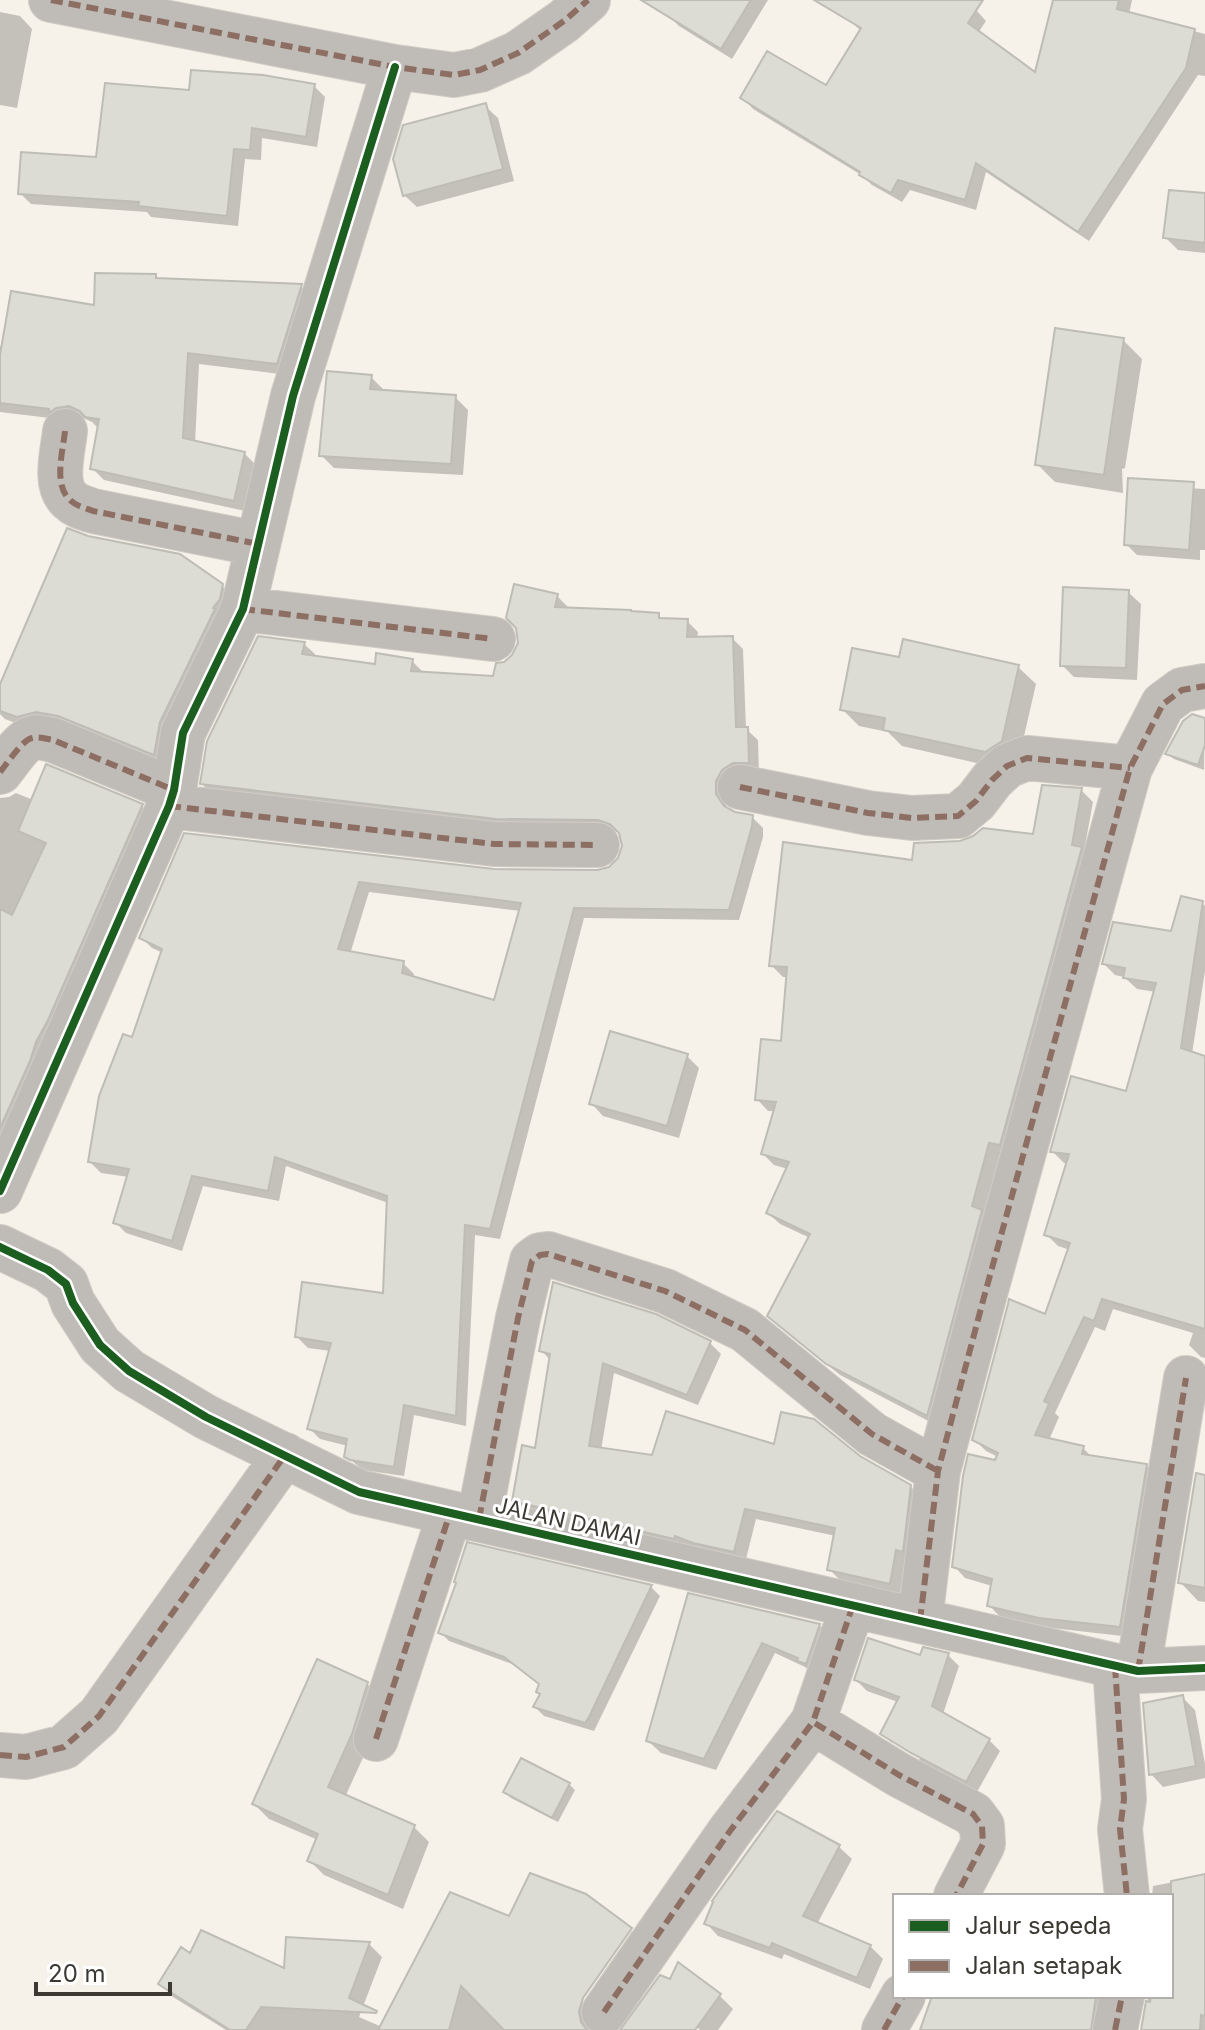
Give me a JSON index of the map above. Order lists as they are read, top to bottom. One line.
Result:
{"streets":{"street":["JALAN DAMAI"]},"legend":["Jalur sepeda","Jalan setapak"],"scale_bar":"20 m"}
